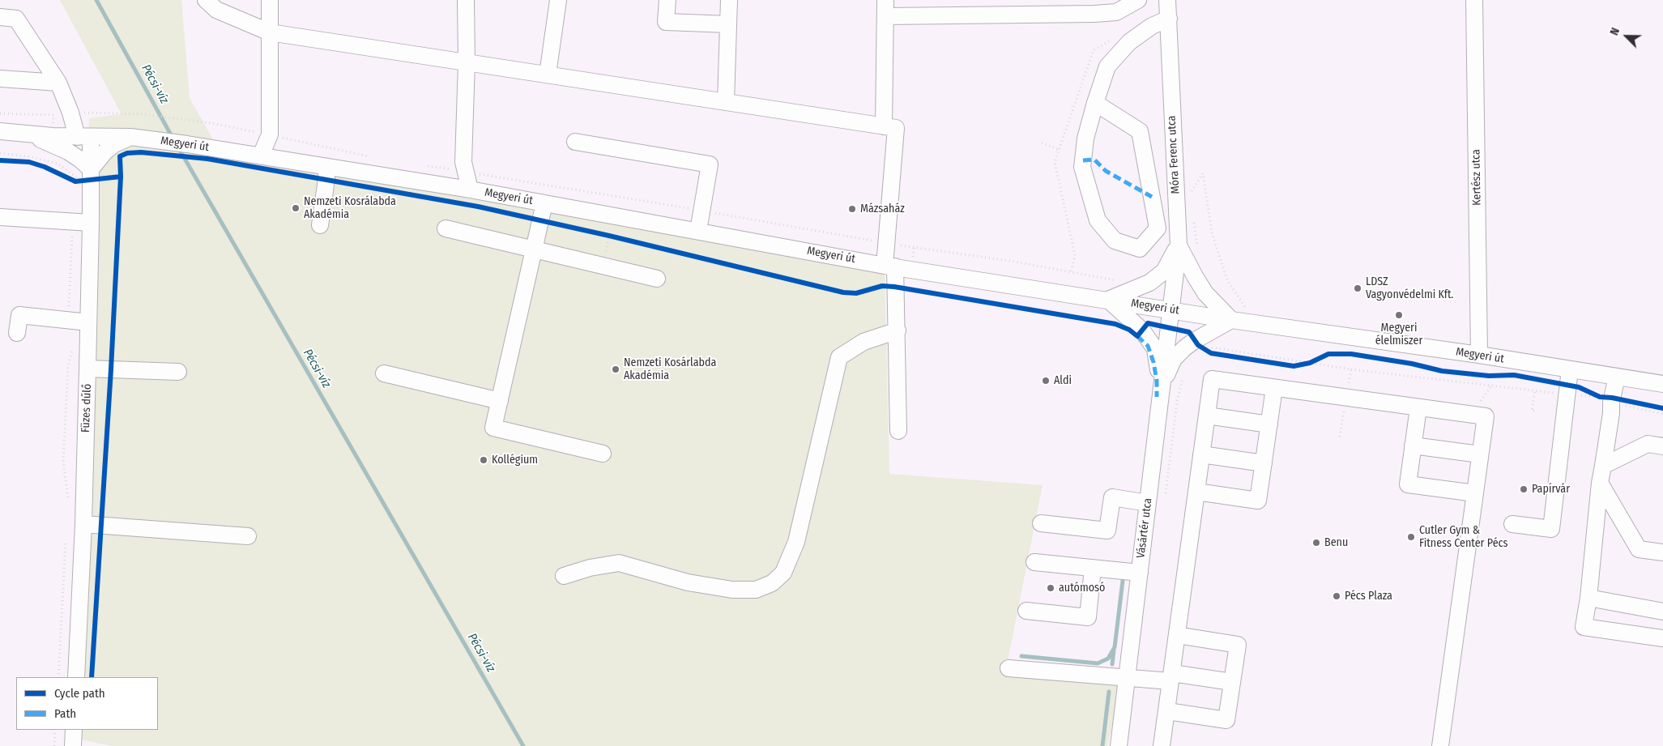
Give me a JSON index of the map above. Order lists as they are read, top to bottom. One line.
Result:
{"streets":{"street":["Megyeri út","Móra Ferenc utca","Kertész utca","Füzes dűlő","Vásártér utca"]},"crossings":[["Megyeri út","Móra Ferenc utca"],["Megyeri út","Kertész utca"],["Megyeri út","Füzes dűlő"],["Megyeri út","Vásártér utca"],["Móra Ferenc utca","Vásártér utca"]],"water":["Pécsi-víz"],"places":["Nemzeti Kosrálabda Akadémia","Mázsaház","LDSZ Vagyonvédelmi Kft.","Megyeri élelmiszer","Nemzeti Kosárlabda Akadémia","Aldi","Kollégium","Papírvár","Cutler Gym & Fitness Center Pécs","Benu","autómosó","Pécs Plaza"],"legend":["Cycle path","Path"],"north":"top left"}
